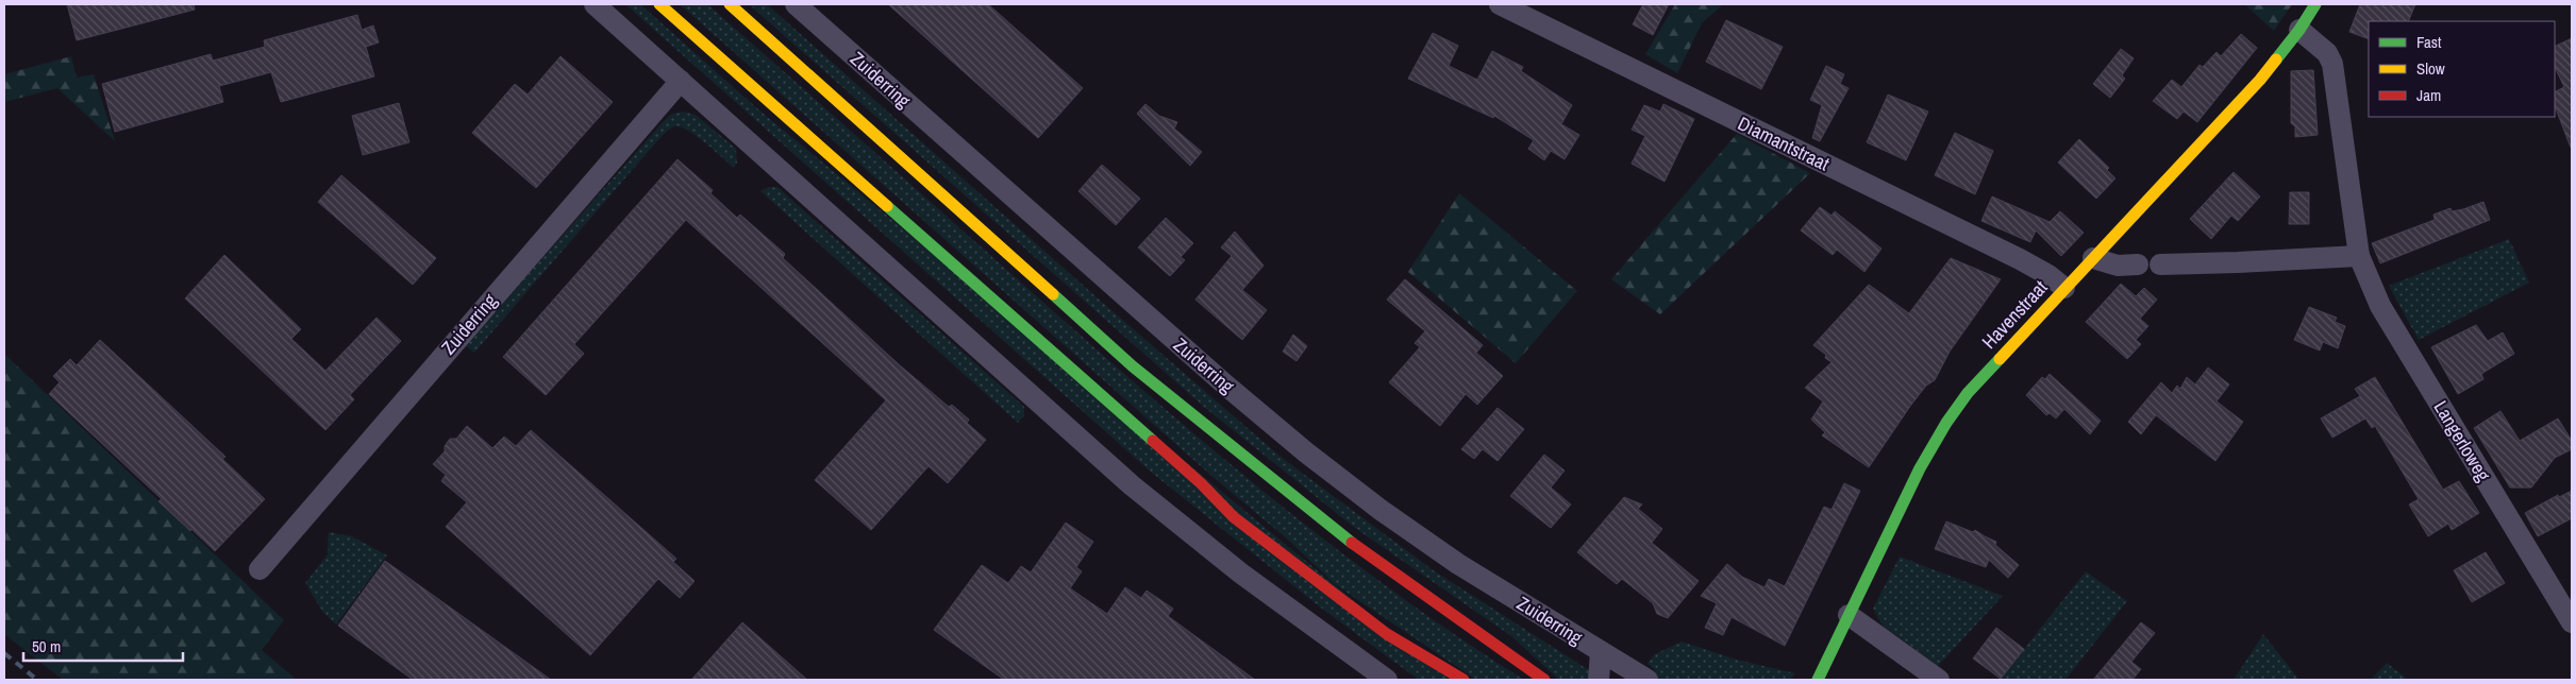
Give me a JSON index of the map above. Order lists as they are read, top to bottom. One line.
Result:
{"streets":{"main road":["Havenstraat"],"street":["Zuiderring","Diamantstraat","Langerloweg"]},"crossings":[["Diamantstraat","Havenstraat"],["Havenstraat","Langerloweg"]],"legend":["Fast","Slow","Jam"],"scale_bar":"50 m"}
